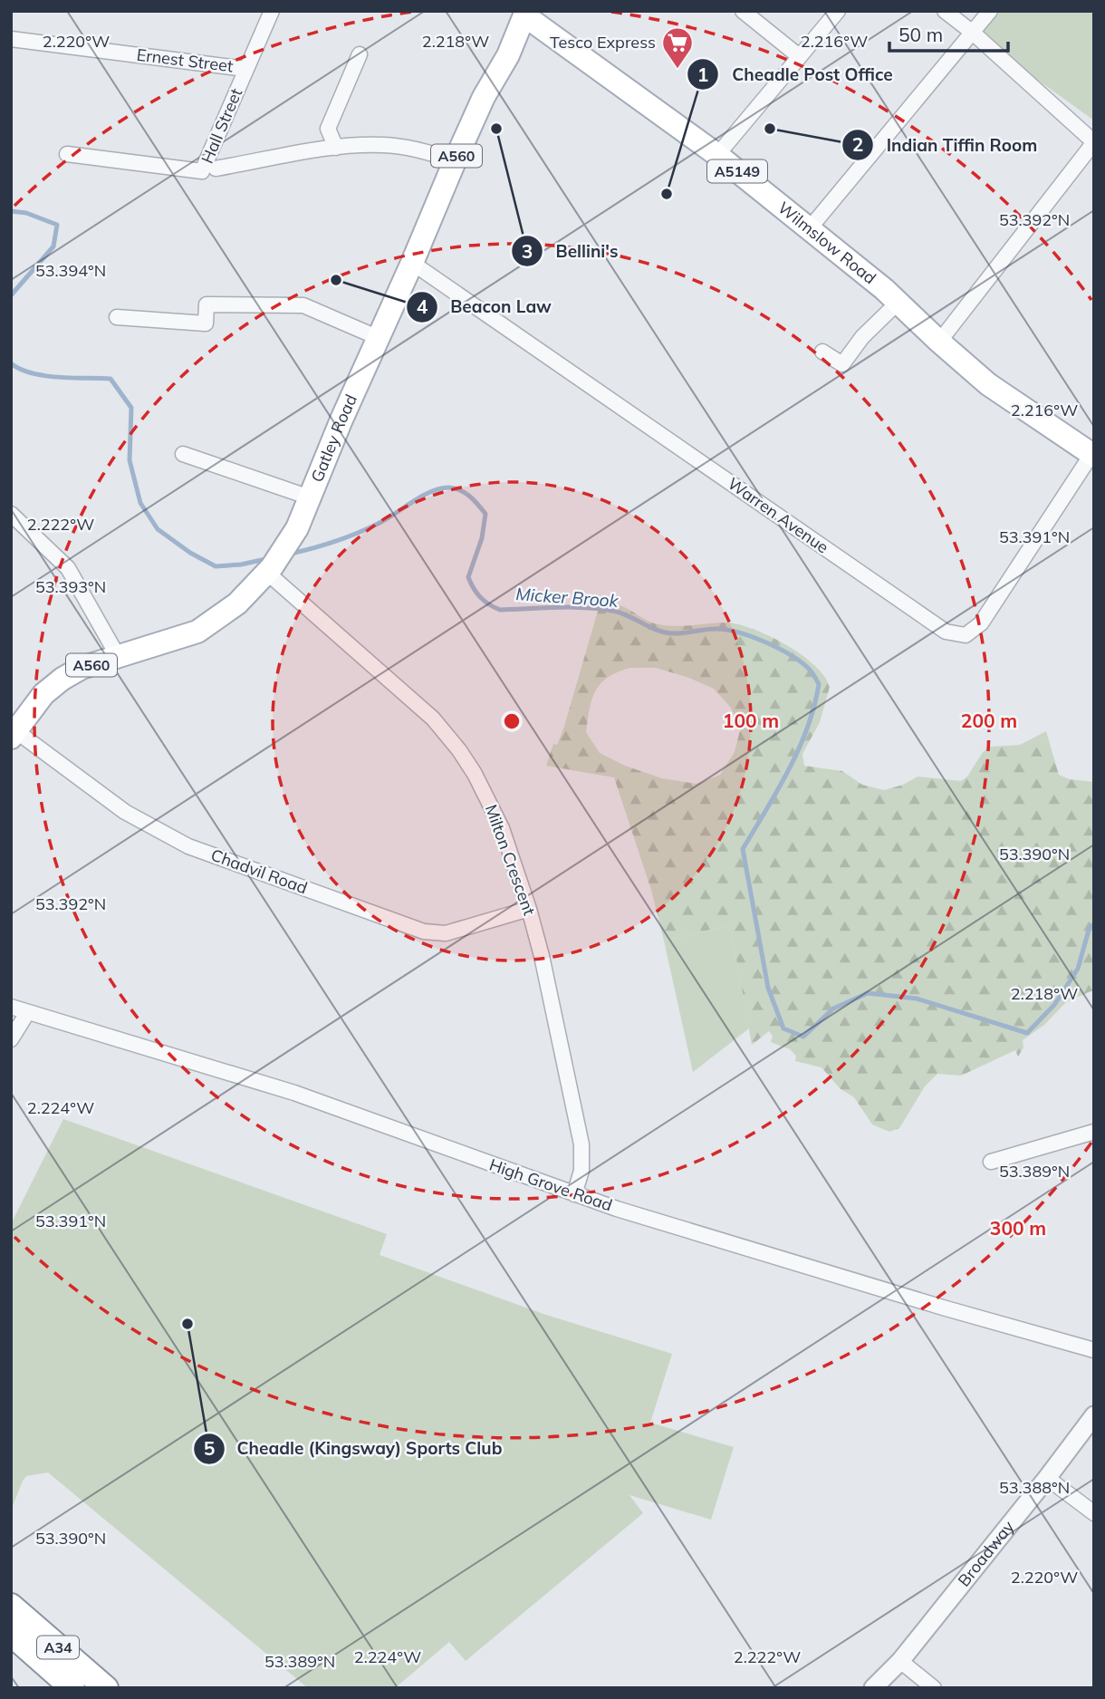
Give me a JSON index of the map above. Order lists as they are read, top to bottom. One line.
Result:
{"streets":{"highway":["A34"],"main road":["A560","A5149","Wilmslow Road","Gatley Road"],"street":["Ernest Street","Hall Street","Warren Avenue","Milton Crescent","Chadvil Road","High Grove Road","Broadway"]},"crossings":[["Ernest Street","Hall Street"],["Wilmslow Road","Gatley Road"],["Wilmslow Road","Warren Avenue"],["Gatley Road","Warren Avenue"],["Gatley Road","Milton Crescent"],["Gatley Road","Chadvil Road"],["Milton Crescent","Chadvil Road"],["Milton Crescent","High Grove Road"]],"water":["Micker Brook"],"places":{"supermarket":["Tesco Express"],"other":["Bellini's","Indian Tiffin Room","Cheadle Post Office","Beacon Law","Cheadle (Kingsway) Sports Club"]},"scale_bar":"50 m","coordinates":["2.220°W","2.218°W","2.216°W","53.392°N","53.394°N","2.222°W","53.391°N","53.393°N","53.390°N","2.224°W","53.389°N","53.388°N"],"rings":["100 m","200 m","300 m"]}
